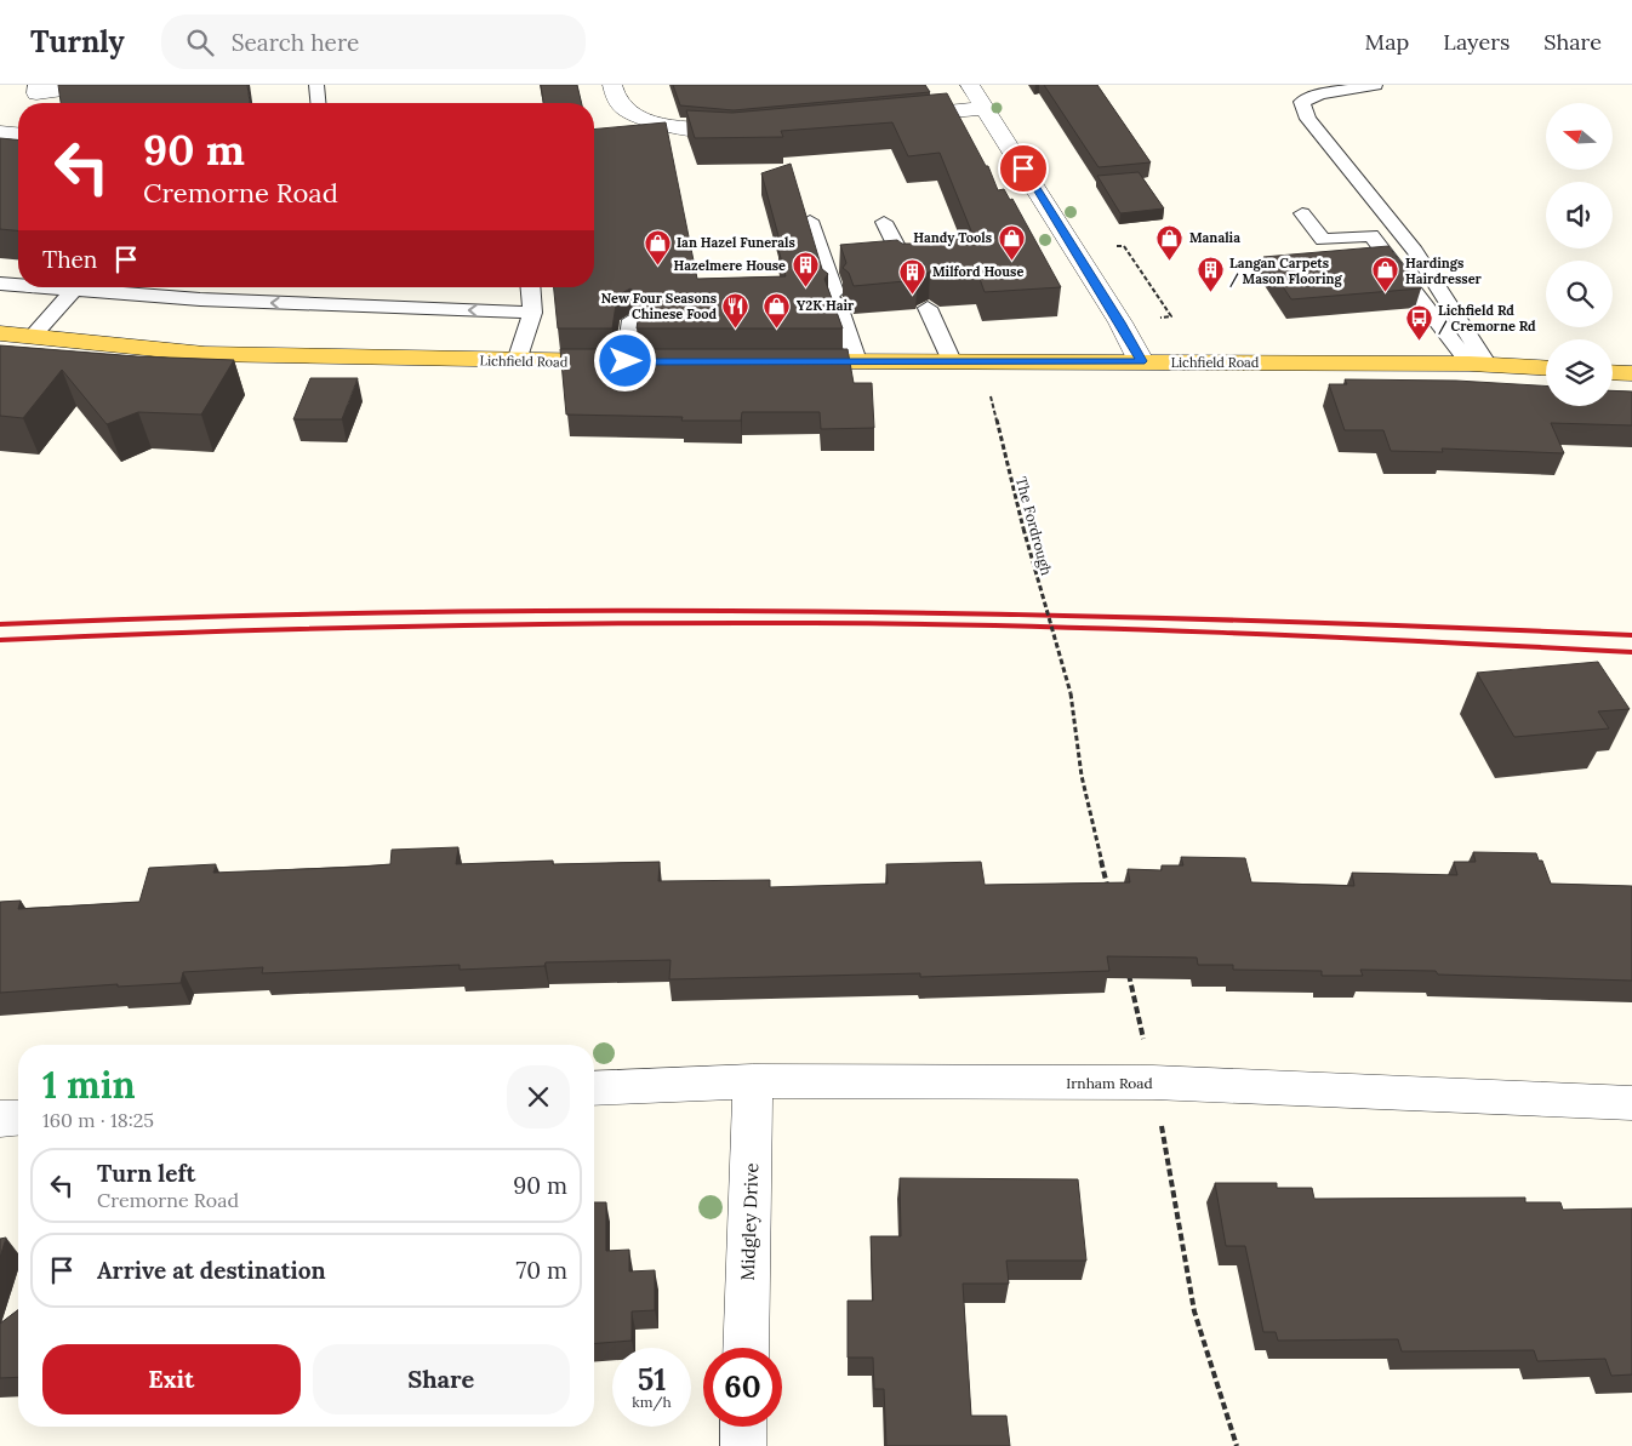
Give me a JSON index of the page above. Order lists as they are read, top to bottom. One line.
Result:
{"streets":{"main road":["Lichfield Road"],"street":["Irnham Road","Midgley Drive"],"path":["The Fordrough"]},"crossings":[["Lichfield Road","The Fordrough"],["Irnham Road","Midgley Drive"]],"places":{"shop":["Handy Tools","Manalia","Ian Hazel Funerals","Hardings Hairdresser","Y2K Hair"],"building":["Hazelmere House","Langan Carpets / Mason Flooring","Milford House"],"restaurant":["New Four Seasons Chinese Food"],"bus stop":["Lichfield Rd / Cremorne Rd"]},"north":"left","page":{"header":"Turnly","search":"Search here","nav":["Map","Layers","Share"],"turn":["90 m","Cremorne Road"],"then":"Then","heading":["1 min","160 m · 18:25"],"list":[{"name":"Turn left","note":"Cremorne Road","value":"90 m"},{"name":"Arrive at destination","value":"70 m"}],"buttons":["Exit","Share"],"speed":"51 km/h","limit":"60"}}
